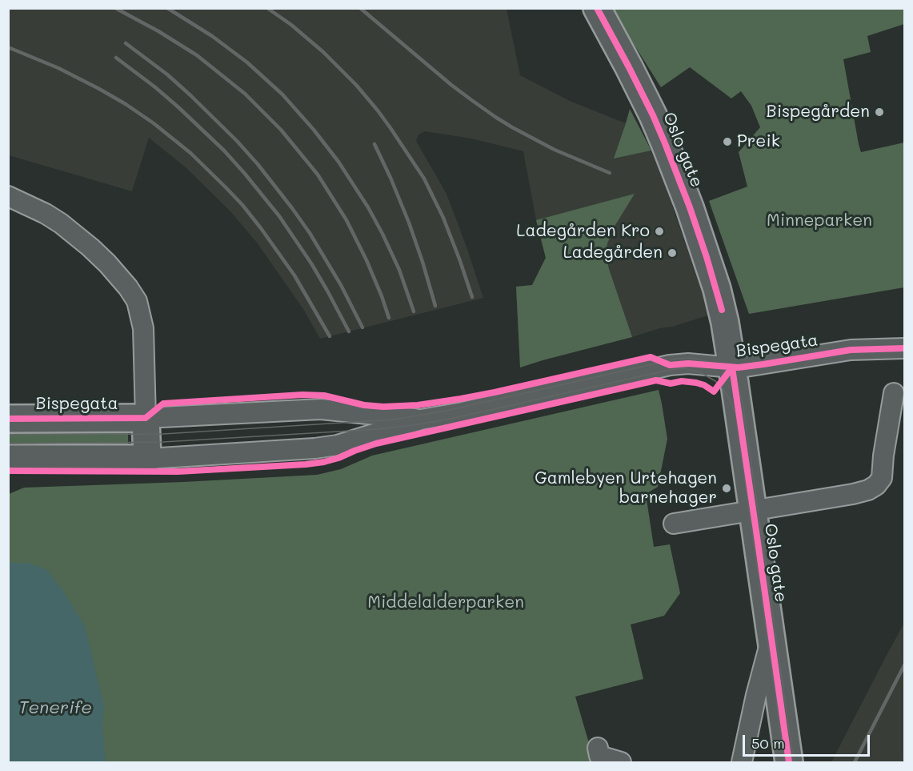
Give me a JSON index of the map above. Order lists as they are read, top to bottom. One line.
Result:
{"streets":{"street":["Oslo gate","Bispegata"]},"crossings":[["Oslo gate","Bispegata"]],"water":["Tenerife"],"parks":["Minneparken","Middelalderparken"],"places":["Bispegården","Preik","Ladegården Kro","Ladegården","Gamlebyen Urtehagen barnehager"],"scale_bar":"50 m"}
